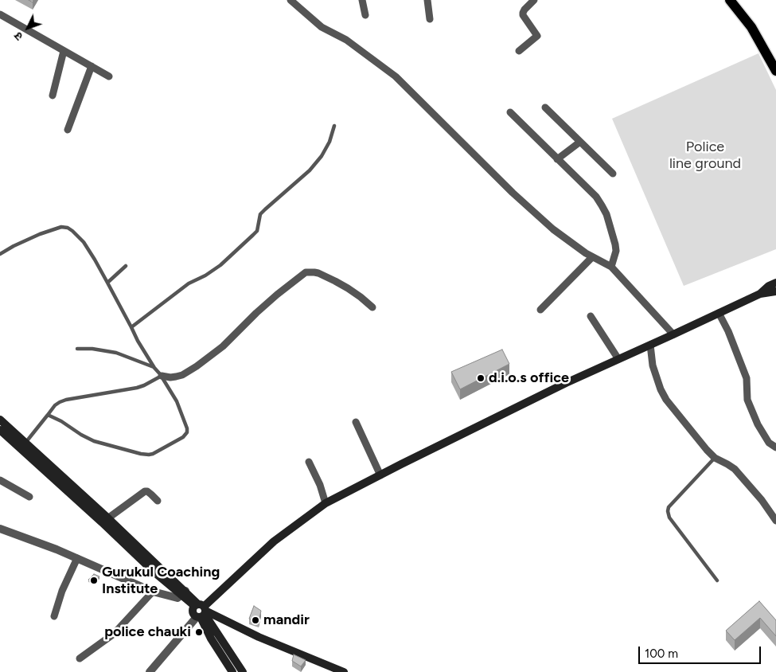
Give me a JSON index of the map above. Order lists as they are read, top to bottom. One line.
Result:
{"parks":["Police line ground"],"places":["d.i.o.s office","Gurukul Coaching Institute","mandir","police chauki"],"scale_bar":"100 m","north":"bottom left"}
